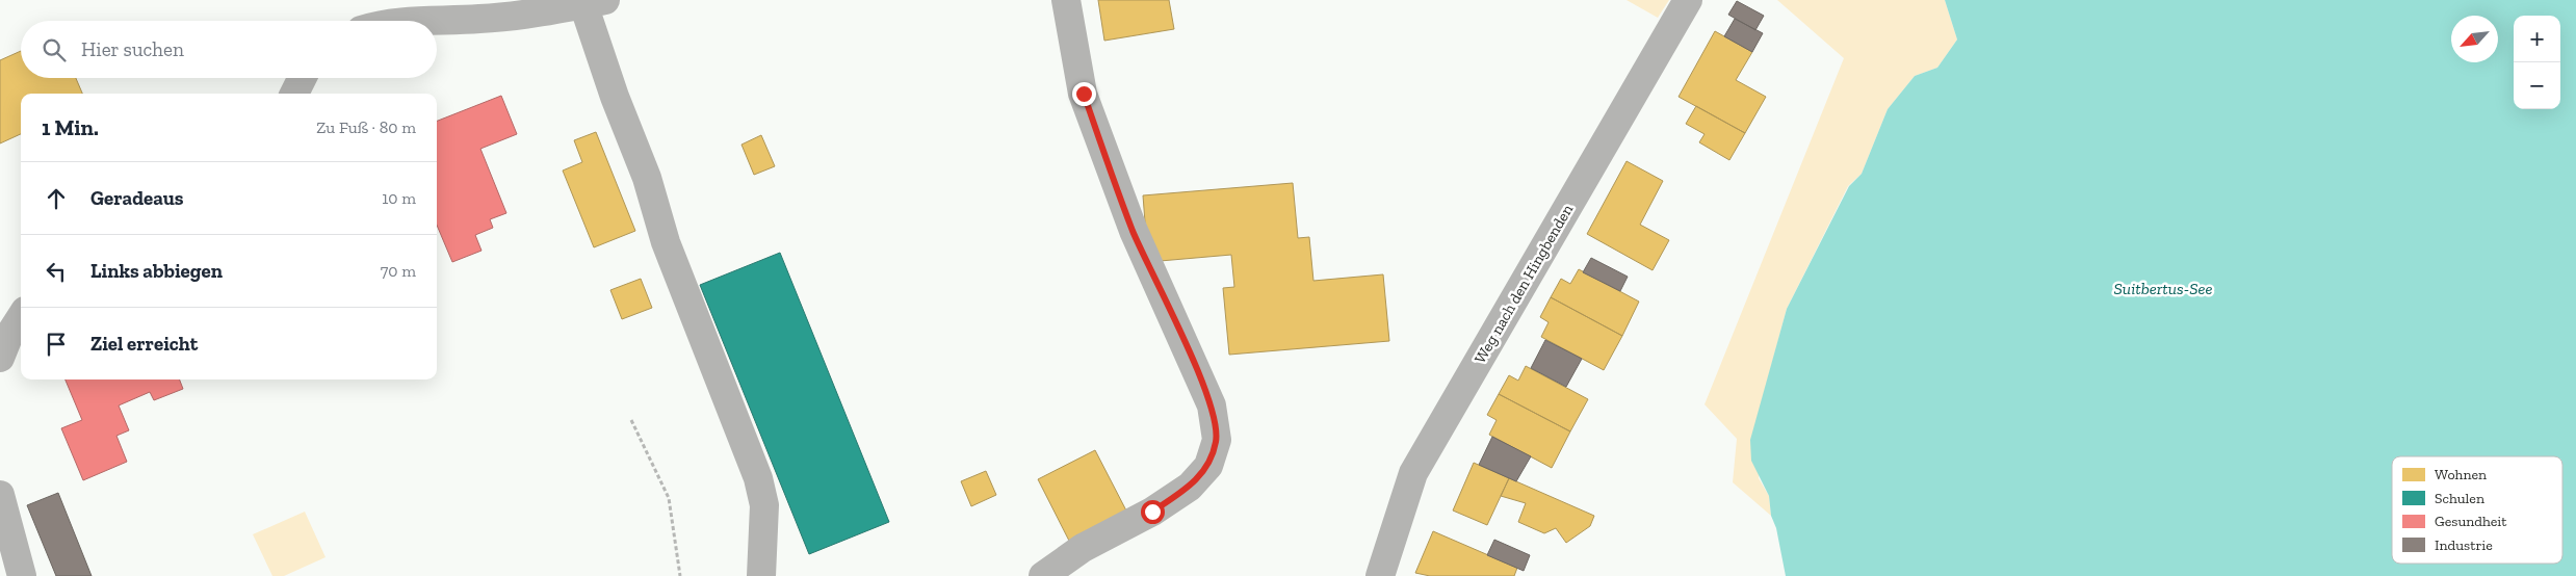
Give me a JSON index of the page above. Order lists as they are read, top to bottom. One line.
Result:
{"streets":{"street":["Weg nach den Hingbenden"]},"water":["Suitbertus-See"],"legend":["Wohnen","Schulen","Gesundheit","Industrie"],"north":"bottom left","page":{"map_buttons":["+","−"],"search":"Hier suchen","heading":["1 Min.","Zu Fuß · 80 m"],"list":[["Geradeaus","10 m"],["Links abbiegen","70 m"],"Ziel erreicht"]}}
